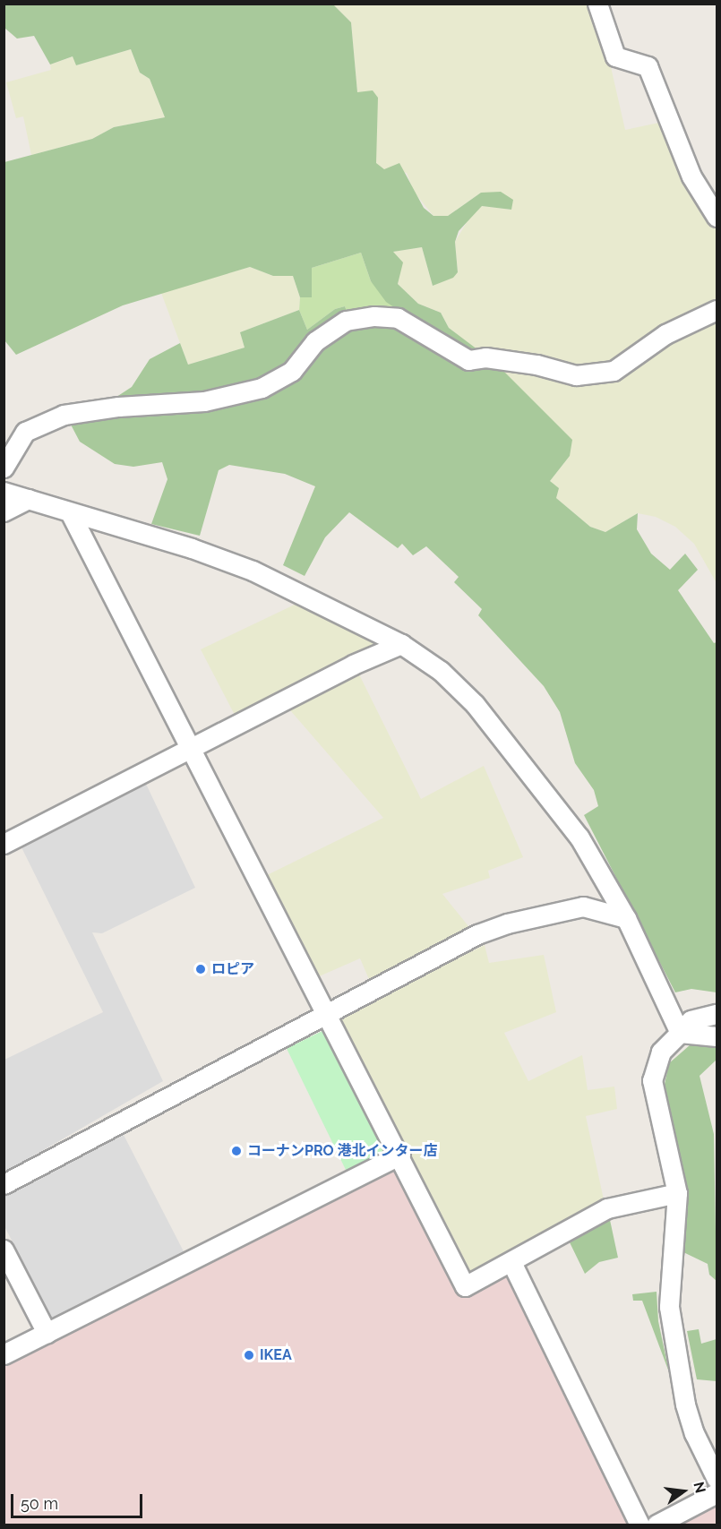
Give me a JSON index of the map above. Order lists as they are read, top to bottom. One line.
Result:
{"places":["ロピア","コーナンPRO 港北インター店","IKEA"],"scale_bar":"50 m","north":"right"}
